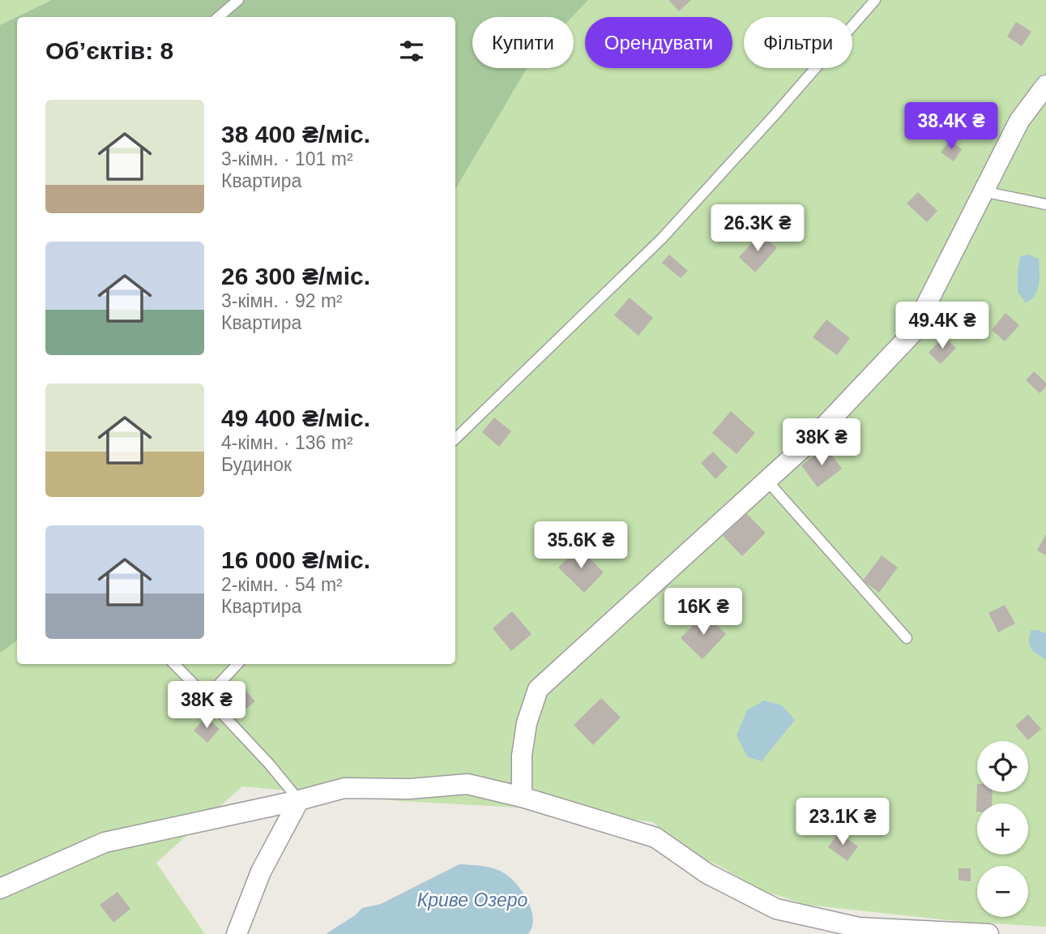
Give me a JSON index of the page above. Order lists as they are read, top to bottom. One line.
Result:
{"water":["Криве Озеро"],"page":{"chip":["Купити","Орендувати","Фільтри"],"heading":"Об’єктів: 8","list":[{"name":"38 400 ₴/міс.","note":"3-кімн. · 101 m² · Квартира"},{"name":"26 300 ₴/міс.","note":"3-кімн. · 92 m² · Квартира"},{"name":"49 400 ₴/міс.","note":"4-кімн. · 136 m² · Будинок"},{"name":"16 000 ₴/міс.","note":"2-кімн. · 54 m² · Квартира"}],"price":["38.4K ₴","26.3K ₴","49.4K ₴","38K ₴","35.6K ₴","16K ₴","38K ₴","23.1K ₴"],"map_buttons":["+","−"]}}
